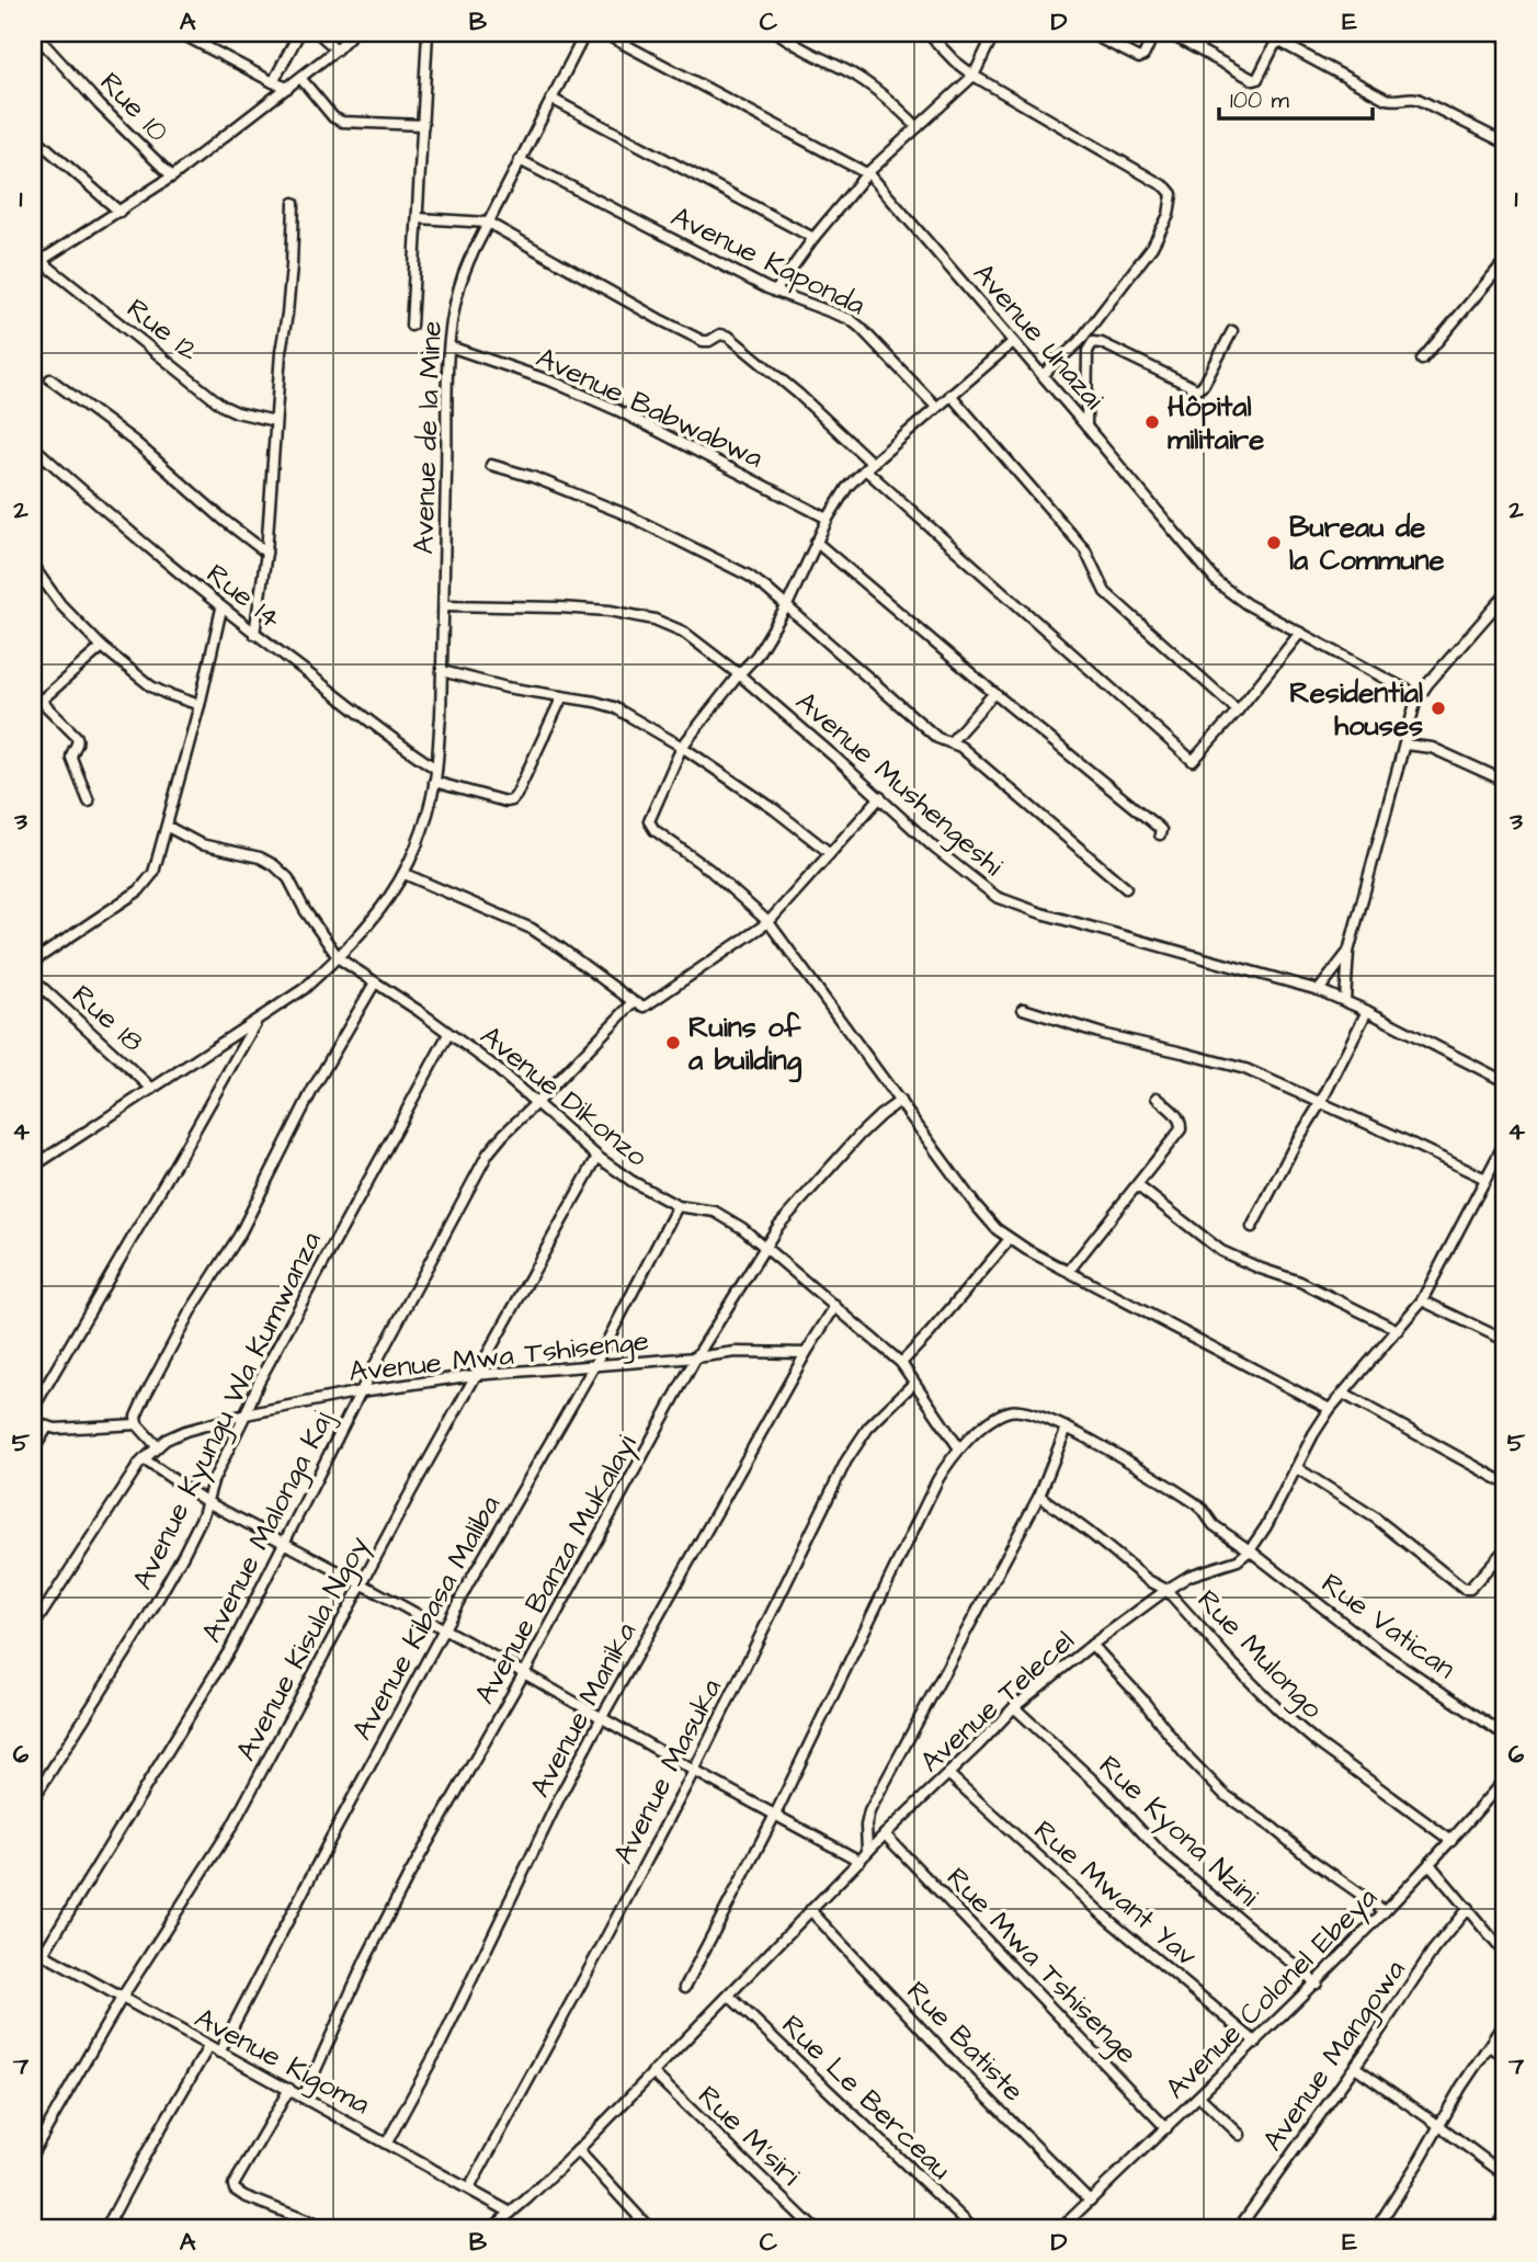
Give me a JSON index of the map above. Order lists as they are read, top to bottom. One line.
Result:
{"streets":{"street":["Rue 10","Avenue Kaponda","Rue 12","Avenue Unazai","Avenue Babwabwa","Avenue de la Mine","Rue 14","Avenue Mushengeshi","Rue 18","Avenue Dikonzo","Avenue Mwa Tshisenge","Avenue Kyungu Wa Kumwanza","Avenue Malonga Kaj","Avenue Banza Mukalayi","Avenue Kibasa Maliba","Rue Vatican","Avenue Kisula Ngoy","Rue Mulongo","Avenue Telecel","Avenue Manika","Avenue Masuka","Rue Kyona Nzini","Rue Mwant Yav","Rue Mwa Tshisenge","Avenue Colonel Ebeya","Rue Batiste","Avenue Mangowa","Avenue Kigoma","Rue Le Berceau","Rue M'siri"]},"crossings":[["Avenue Kaponda","Avenue de la Mine"],["Avenue Babwabwa","Avenue de la Mine"],["Avenue de la Mine","Rue 14"],["Avenue de la Mine","Avenue Mushengeshi"],["Avenue de la Mine","Rue 18"],["Avenue de la Mine","Avenue Dikonzo"],["Avenue Dikonzo","Avenue Kyungu Wa Kumwanza"],["Avenue Dikonzo","Avenue Malonga Kaj"],["Avenue Dikonzo","Avenue Banza Mukalayi"],["Avenue Dikonzo","Avenue Kibasa Maliba"],["Avenue Dikonzo","Rue Vatican"],["Avenue Dikonzo","Avenue Kisula Ngoy"],["Avenue Dikonzo","Avenue Manika"],["Avenue Dikonzo","Avenue Masuka"],["Avenue Mwa Tshisenge","Avenue Kyungu Wa Kumwanza"],["Avenue Mwa Tshisenge","Avenue Malonga Kaj"],["Avenue Mwa Tshisenge","Avenue Banza Mukalayi"],["Avenue Mwa Tshisenge","Avenue Kibasa Maliba"],["Avenue Mwa Tshisenge","Avenue Kisula Ngoy"],["Avenue Mwa Tshisenge","Avenue Manika"],["Avenue Malonga Kaj","Avenue Kigoma"],["Avenue Banza Mukalayi","Avenue Kigoma"],["Avenue Kibasa Maliba","Avenue Kigoma"],["Rue Vatican","Avenue Telecel"],["Avenue Kisula Ngoy","Avenue Kigoma"],["Rue Mulongo","Avenue Telecel"],["Rue Mulongo","Avenue Colonel Ebeya"],["Avenue Telecel","Rue Kyona Nzini"],["Avenue Telecel","Rue Mwant Yav"],["Avenue Telecel","Rue Mwa Tshisenge"],["Avenue Telecel","Rue Batiste"],["Avenue Telecel","Avenue Kigoma"],["Avenue Telecel","Rue Le Berceau"],["Avenue Telecel","Rue M'siri"],["Avenue Manika","Avenue Kigoma"],["Avenue Masuka","Avenue Kigoma"],["Rue Kyona Nzini","Avenue Colonel Ebeya"],["Rue Mwant Yav","Avenue Colonel Ebeya"],["Rue Mwa Tshisenge","Avenue Colonel Ebeya"],["Avenue Colonel Ebeya","Rue Batiste"]],"places":["Hôpital militaire","Bureau de la Commune","Residential houses","Ruins of a building"],"scale_bar":"100 m","grid":{"columns":["A","B","C","D","E"],"rows":["1","2","3","4","5","6","7"]}}
